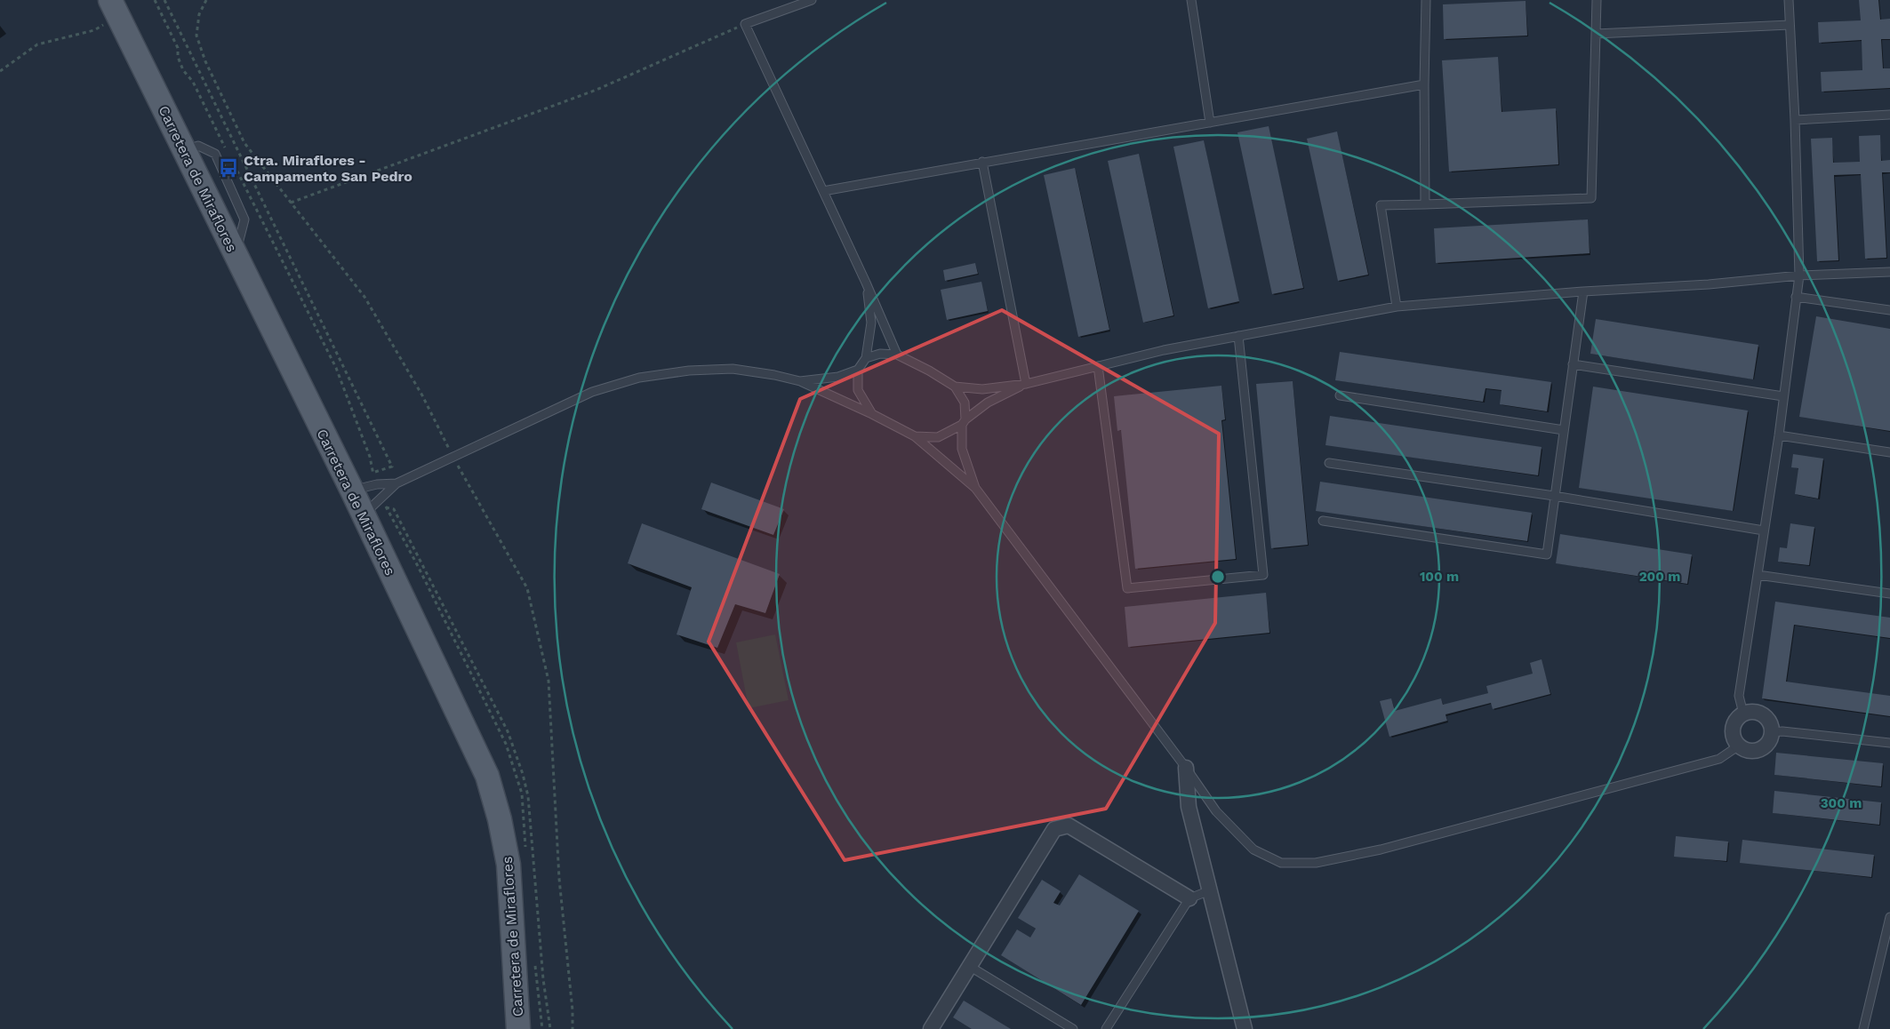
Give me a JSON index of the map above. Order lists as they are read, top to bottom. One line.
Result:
{"streets":{"main road":["Carretera de Miraflores"]},"places":{"bus stop":["Ctra. Miraflores - Campamento San Pedro"]},"rings":["100 m","200 m","300 m"]}
